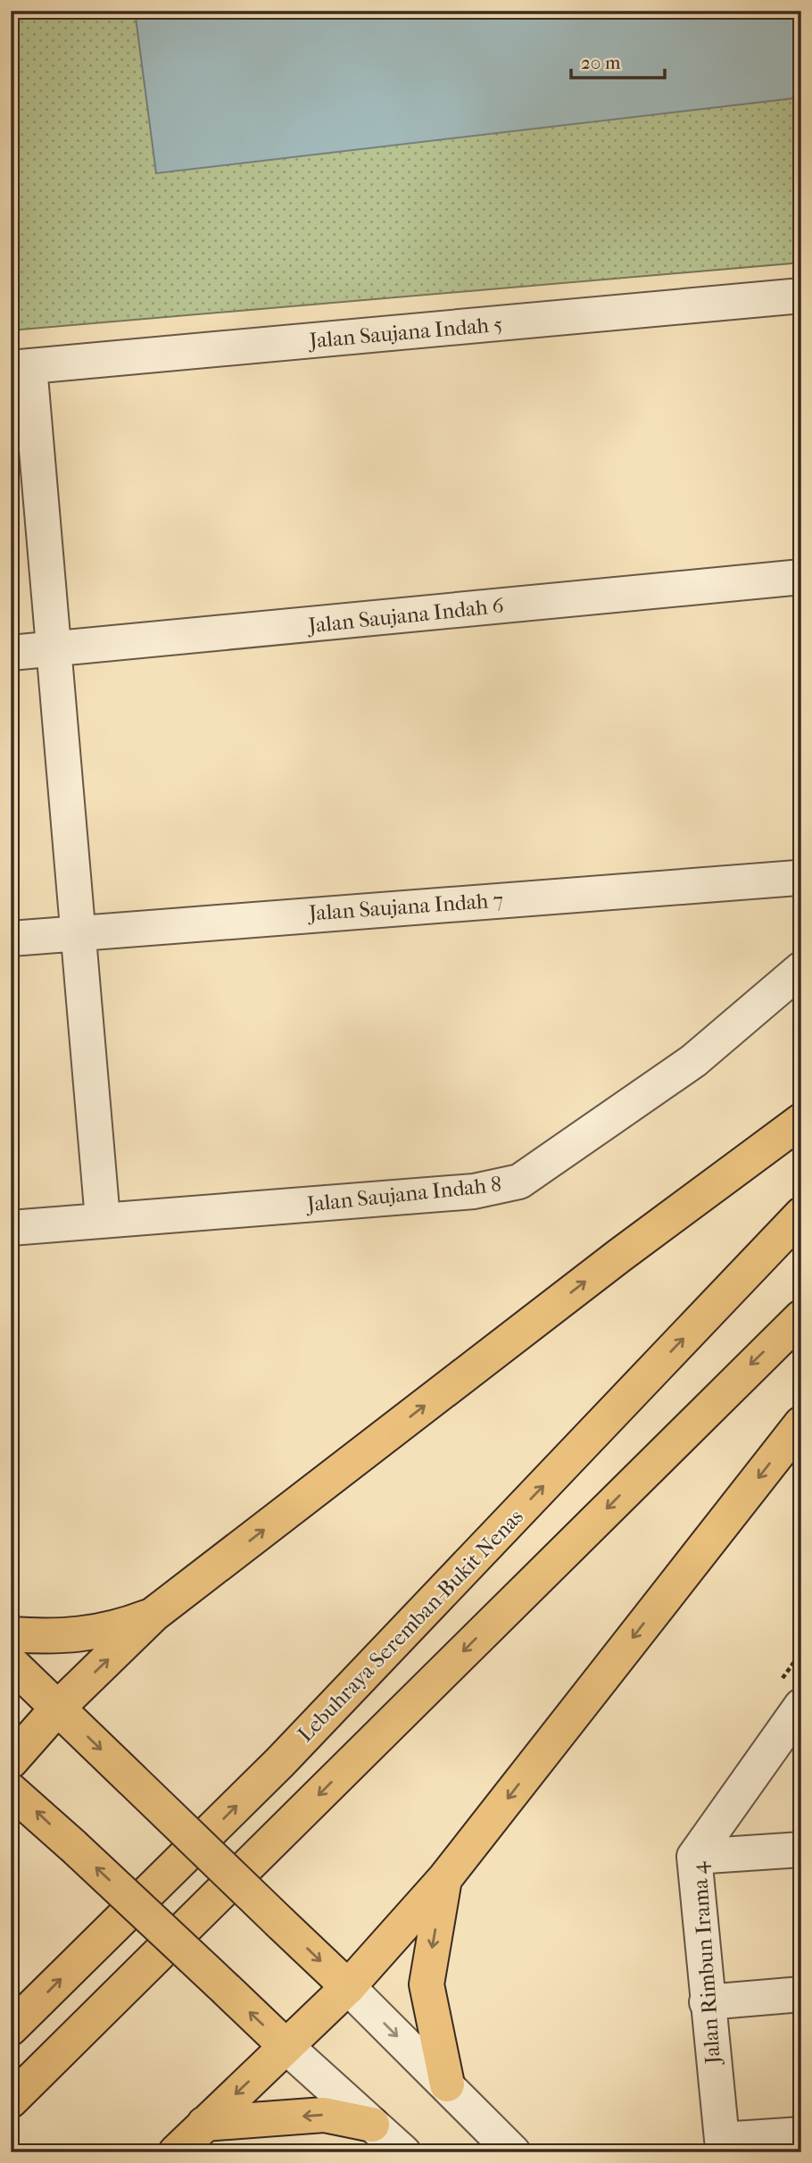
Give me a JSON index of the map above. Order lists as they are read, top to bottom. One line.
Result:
{"streets":{"main road":["Lebuhraya Seremban-Bukit Nenas"],"street":["Jalan Saujana Indah 5","Jalan Saujana Indah 6","Jalan Saujana Indah 7","Jalan Saujana Indah 8","Jalan Rimbun Irama 4"]},"scale_bar":"20 m"}
